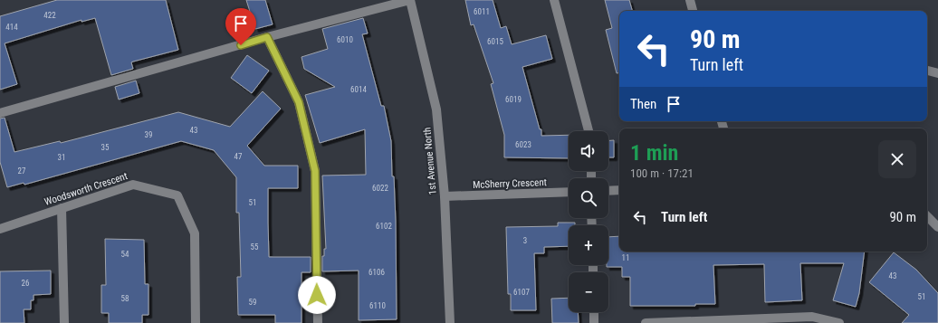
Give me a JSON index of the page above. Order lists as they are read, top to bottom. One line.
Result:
{"streets":{"street":["1st Avenue North","McSherry Crescent","Woodsworth Crescent"]},"crossings":[["1st Avenue North","McSherry Crescent"]],"house_numbers":["6011","422","414","6010","6015","6014","6019","43","39","6023","35","47","31","27","6022","51","6102","3","55","54","11","6106","43","26","6107","51","58","59","6110"],"page":{"turn":["90 m","Turn left"],"then":"Then","heading":["1 min","100 m · 17:21"],"map_buttons":["+","−"],"list":[{"name":"Turn left","value":"90 m"}]}}
